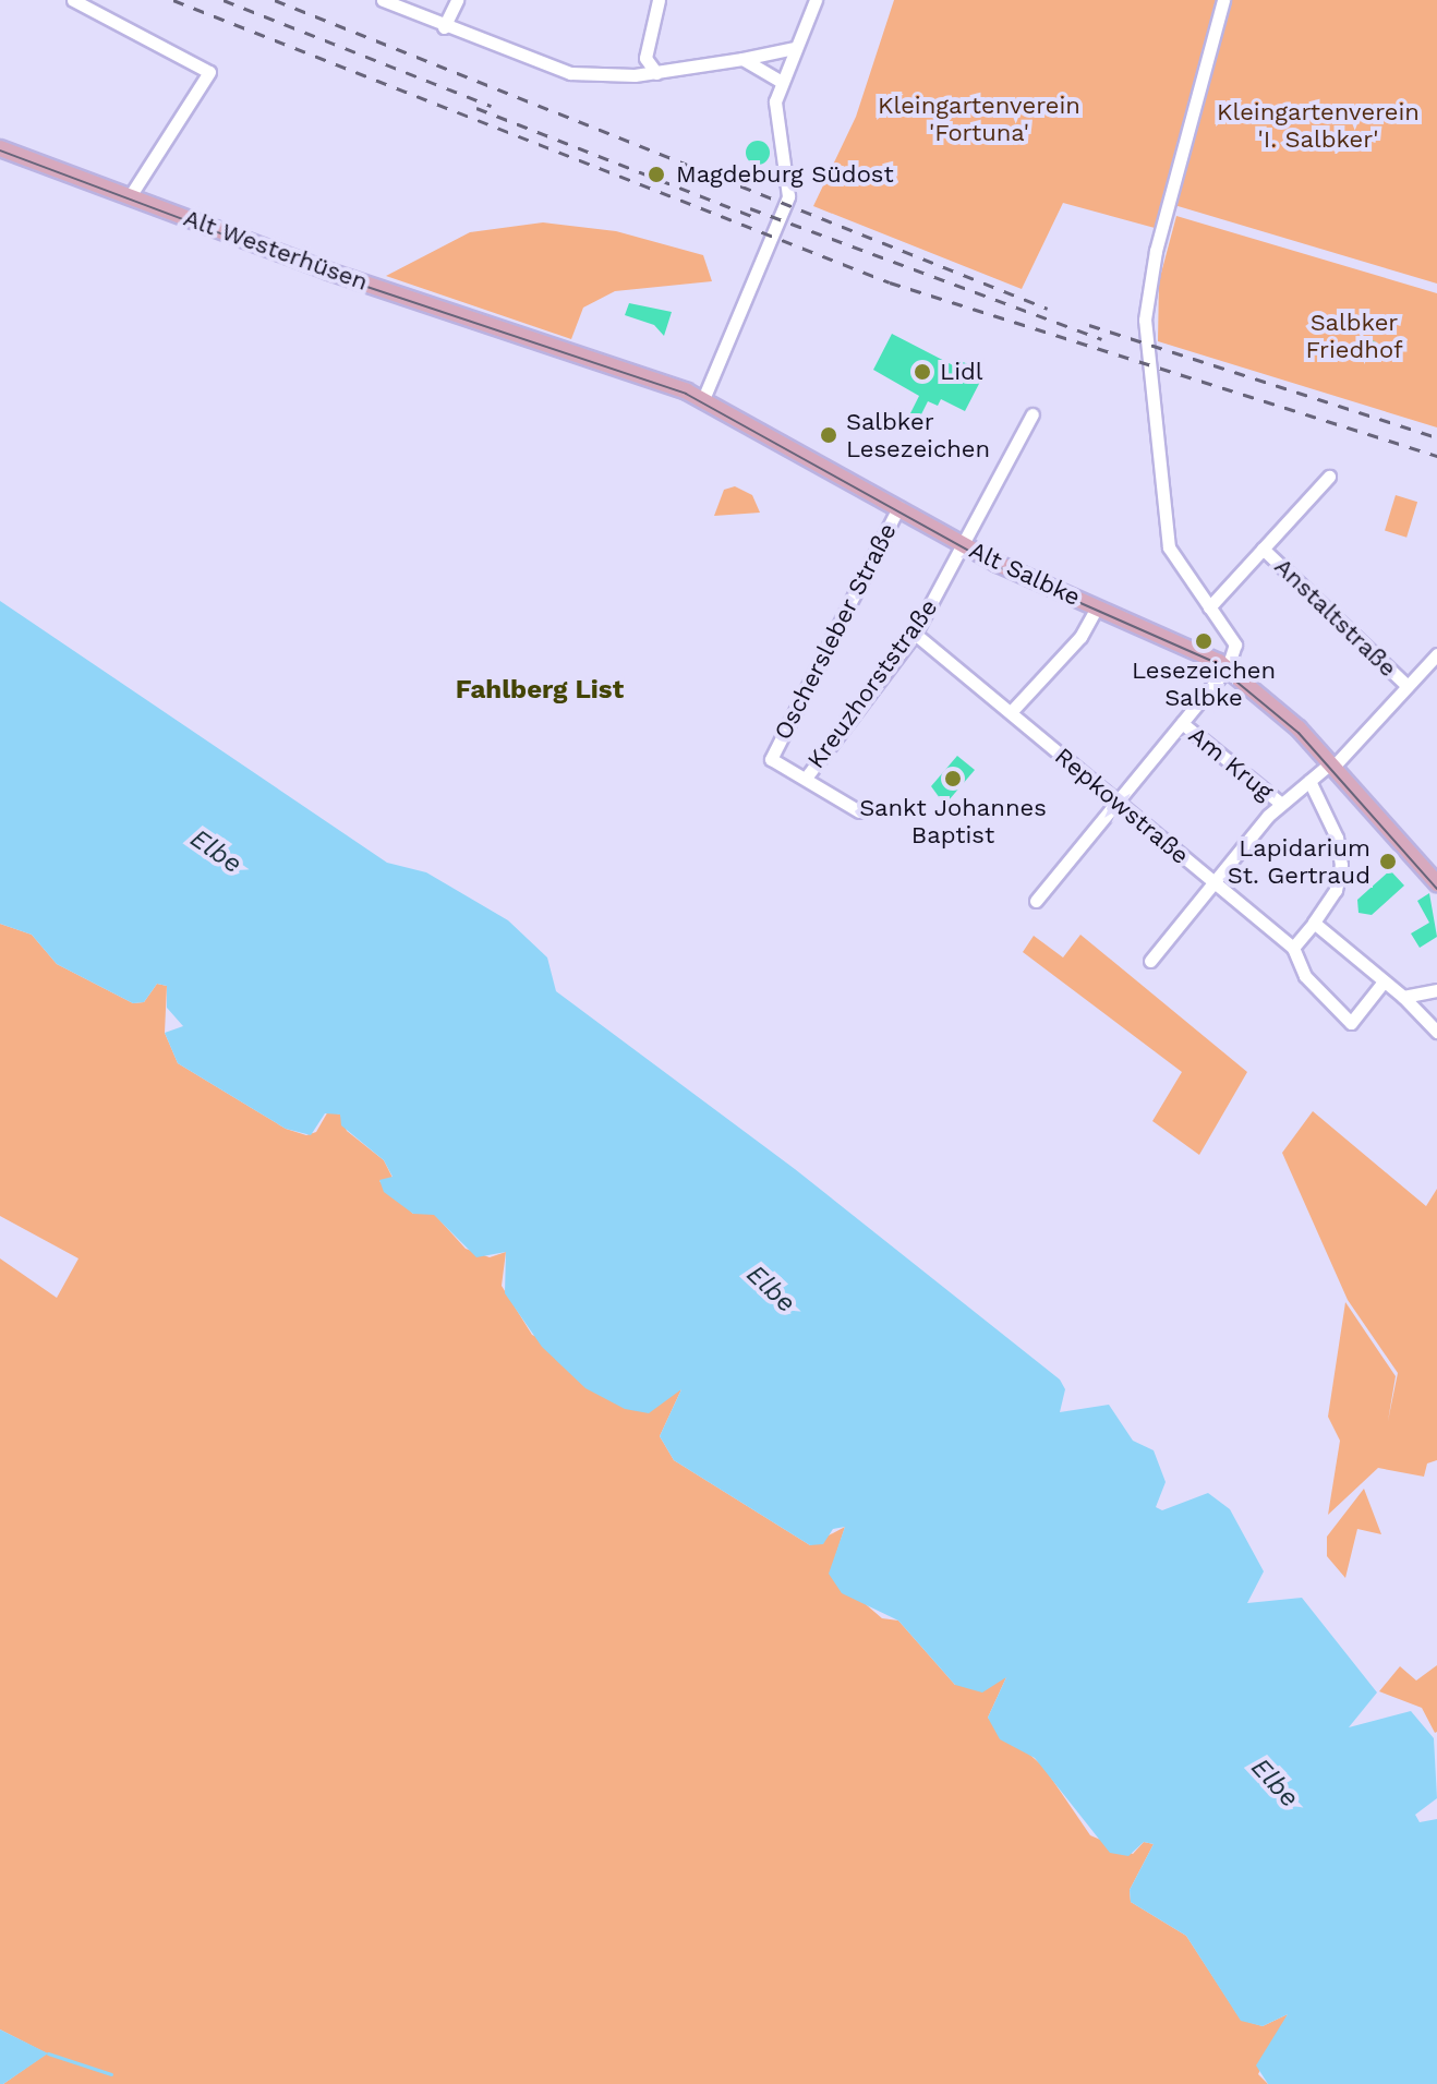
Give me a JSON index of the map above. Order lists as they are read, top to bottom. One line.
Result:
{"streets":{"main road":["Alt Westerhüsen","Alt Salbke"],"street":["Anstaltstraße","Oschersleber Straße","Kreuzhorststraße","Am Krug","Repkowstraße"]},"crossings":[["Alt Westerhüsen","Alt Salbke"],["Alt Salbke","Oschersleber Straße"],["Alt Salbke","Kreuzhorststraße"],["Oschersleber Straße","Kreuzhorststraße"],["Kreuzhorststraße","Repkowstraße"]],"districts":["Fahlberg List"],"water":["Elbe"],"parks":["Kleingartenverein 'Fortuna'","Kleingartenverein 'I. Salbker'","Salbker Friedhof"],"places":["Magdeburg Südost","Lidl","Salbker Lesezeichen","Lesezeichen Salbke","Sankt Johannes Baptist","Lapidarium St. Gertraud"]}
